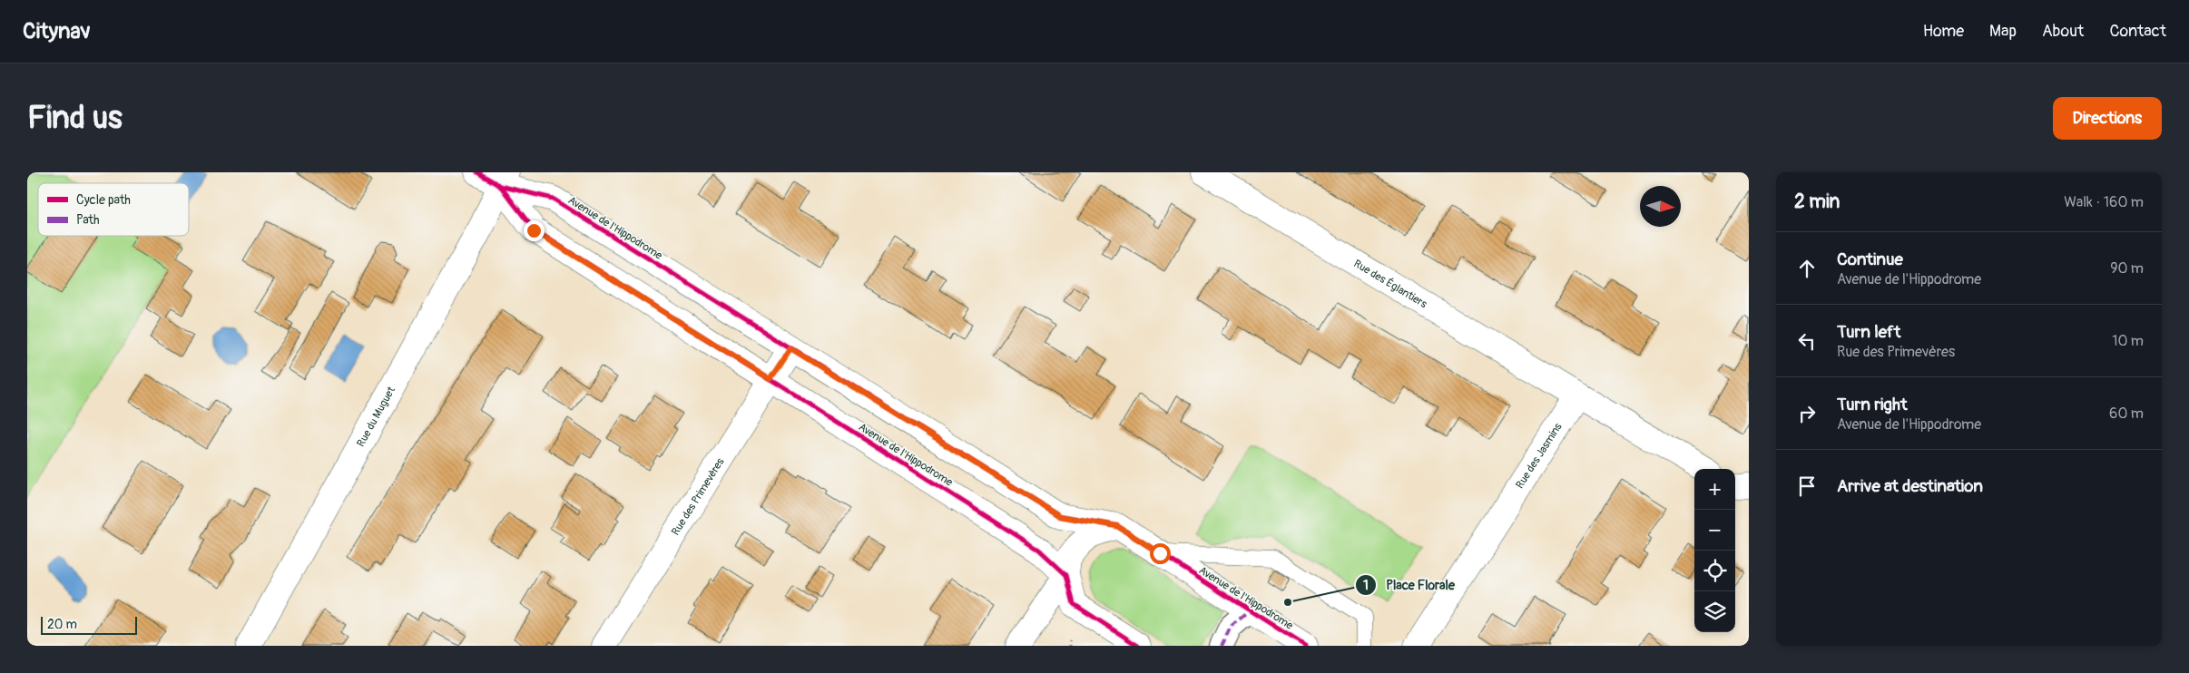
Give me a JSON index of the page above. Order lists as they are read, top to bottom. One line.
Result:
{"streets":{"street":["Avenue de l'Hippodrome","Rue des Églantiers","Rue du Muguet","Rue des Jasmins","Rue des Primevères"]},"crossings":[["Avenue de l'Hippodrome","Rue du Muguet"],["Avenue de l'Hippodrome","Rue des Primevères"],["Rue des Églantiers","Rue des Jasmins"]],"places":["Place Florale"],"legend":["Cycle path","Path"],"scale_bar":"20 m","north":"right","page":{"header":"Citynav","nav":["Home","Map","About","Contact"],"buttons":"Directions","title":"Find us","heading":["2 min","Walk · 160 m"],"list":[["Continue","Avenue de l'Hippodrome","90 m"],["Turn left","Rue des Primevères","10 m"],["Turn right","Avenue de l'Hippodrome","60 m"],"Arrive at destination"],"map_buttons":["+","−"],"scale":"20 m"}}
